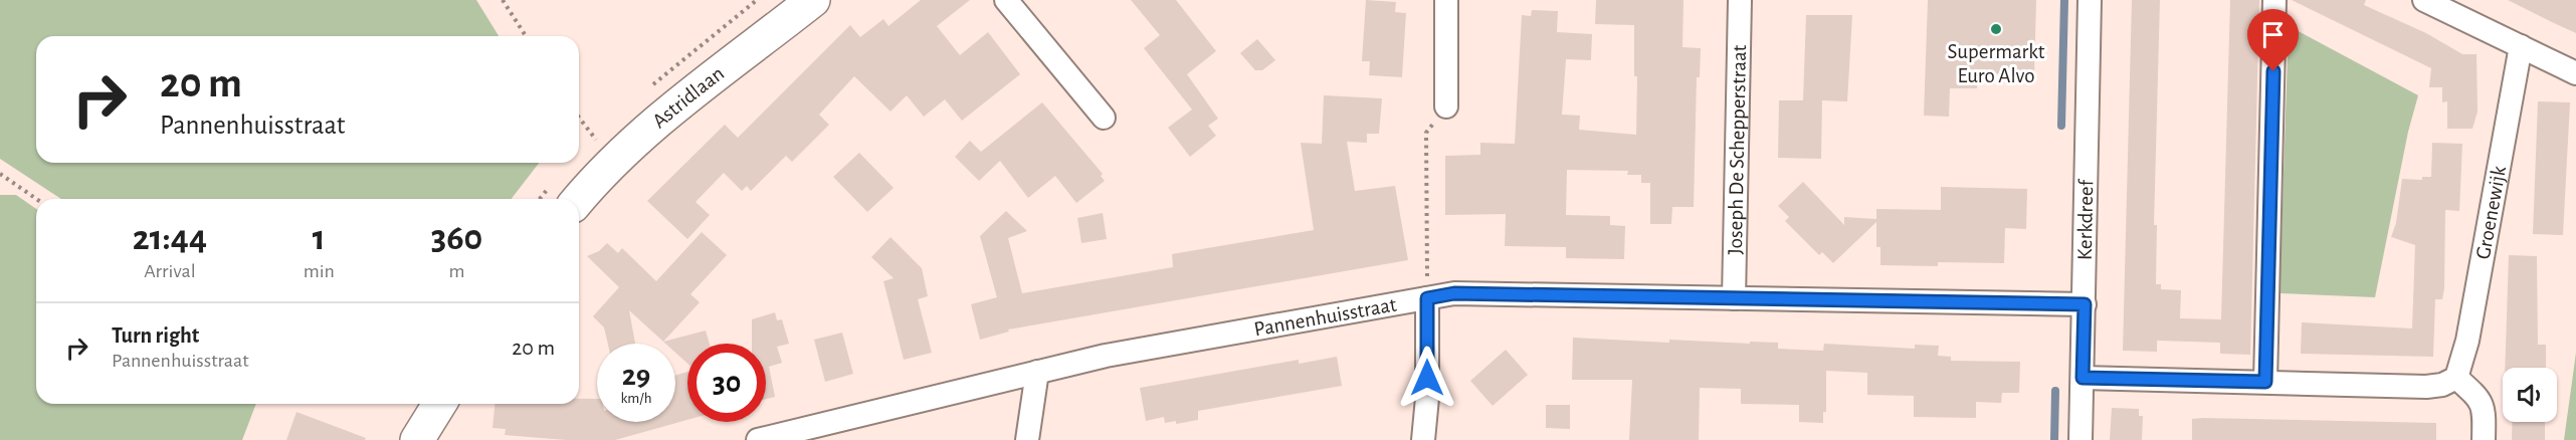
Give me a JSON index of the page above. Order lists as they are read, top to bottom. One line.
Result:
{"streets":{"main road":["Astridlaan"],"street":["Joseph De Schepperstraat","Groenewijk","Kerkdreef","Pannenhuisstraat"]},"crossings":[["Joseph De Schepperstraat","Pannenhuisstraat"],["Kerkdreef","Pannenhuisstraat"]],"places":["Supermarkt Euro Alvo"],"page":{"turn":["20 m","Pannenhuisstraat"],"eta":["21:44","Arrival","1","min","360","m"],"list":[{"name":"Turn right","note":"Pannenhuisstraat","value":"20 m"}],"speed":"29 km/h","limit":"30"}}
